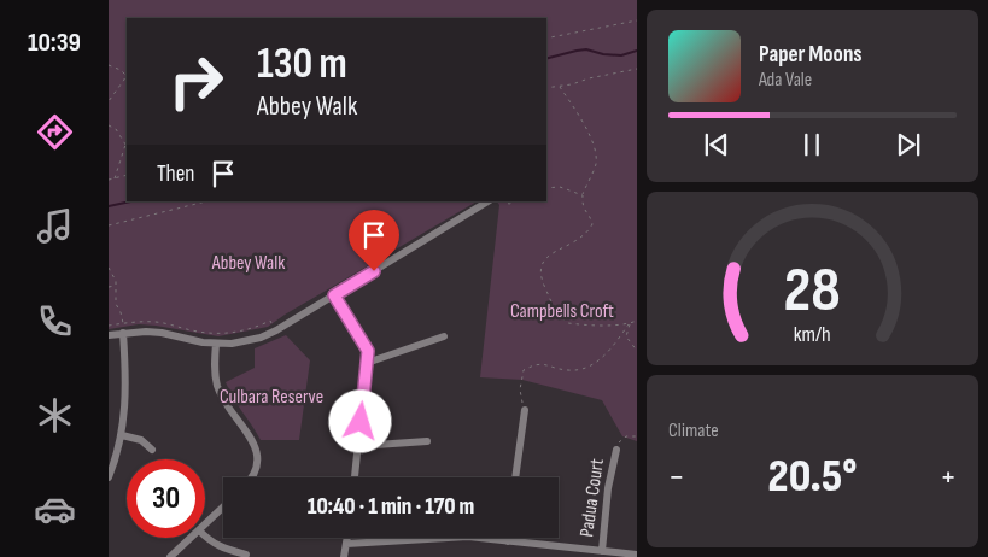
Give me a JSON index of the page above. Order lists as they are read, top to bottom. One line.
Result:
{"streets":{"street":["Padua Court"]},"parks":["Abbey Walk","Campbells Croft","Culbara Reserve"],"page":{"tabs":"10:39","turn":["130 m","Abbey Walk"],"song":["Paper Moons","Ada Vale"],"then":"Then","tile":"Climate","heat":["−","20.5°","+"],"limit":"30","trip":"10:40 · 1 min · 170 m","gauge":["28","km/h"]}}
